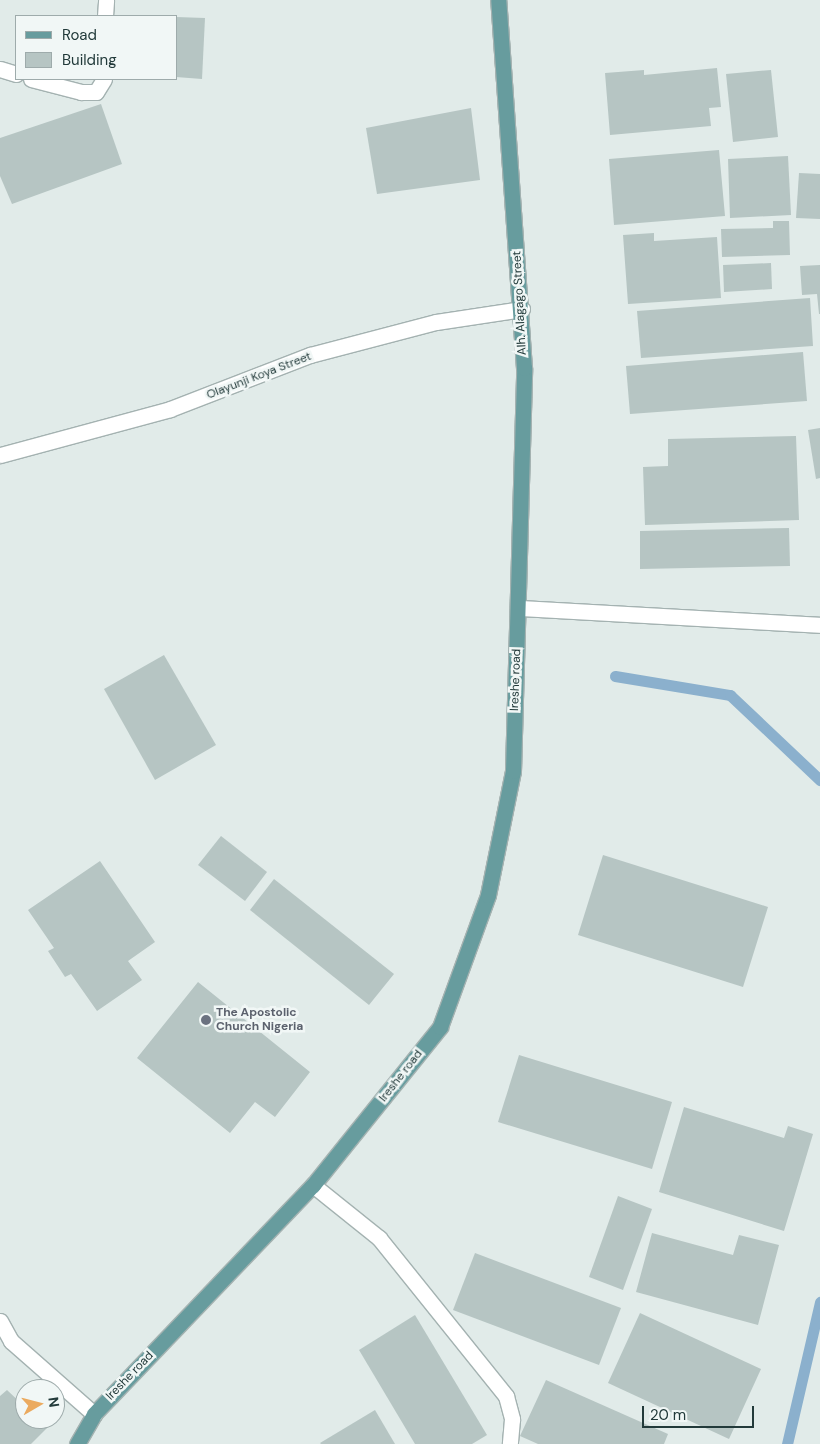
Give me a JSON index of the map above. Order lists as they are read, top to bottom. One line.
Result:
{"streets":{"main road":["Alh. Alagago Street","Ireshe road"],"street":["Olayunji Koya Street"]},"crossings":[["Alh. Alagago Street","Olayunji Koya Street"],["Alh. Alagago Street","Ireshe road"]],"places":["The Apostolic Church Nigeria"],"legend":["Road","Building"],"scale_bar":"20 m","north":"right"}
